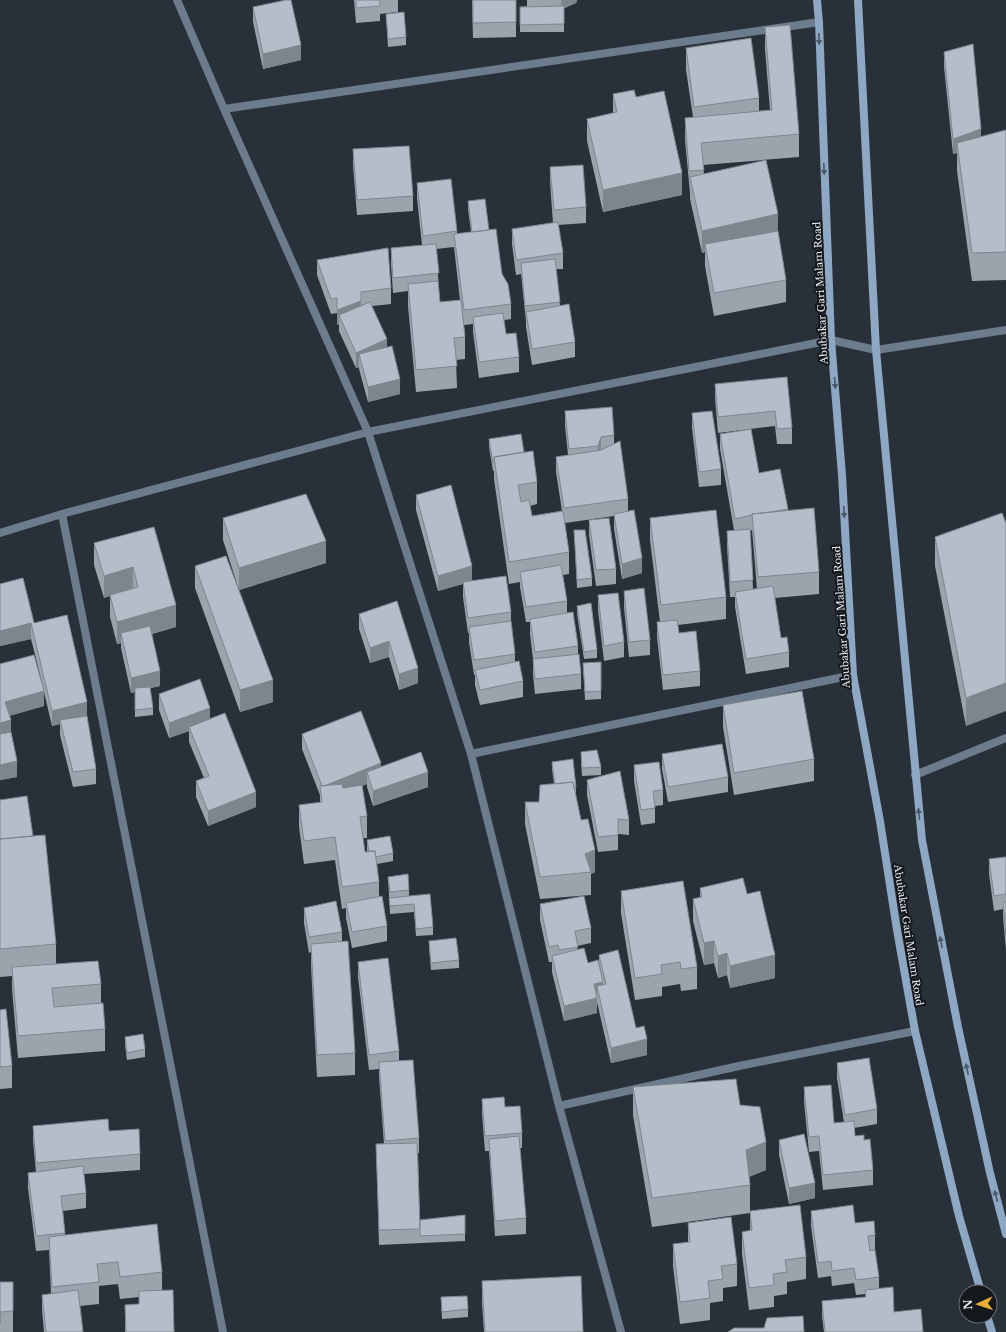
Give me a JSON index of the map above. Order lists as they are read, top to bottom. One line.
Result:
{"streets":{"street":["Abubakar Gari Malam Road"]},"north":"left"}
